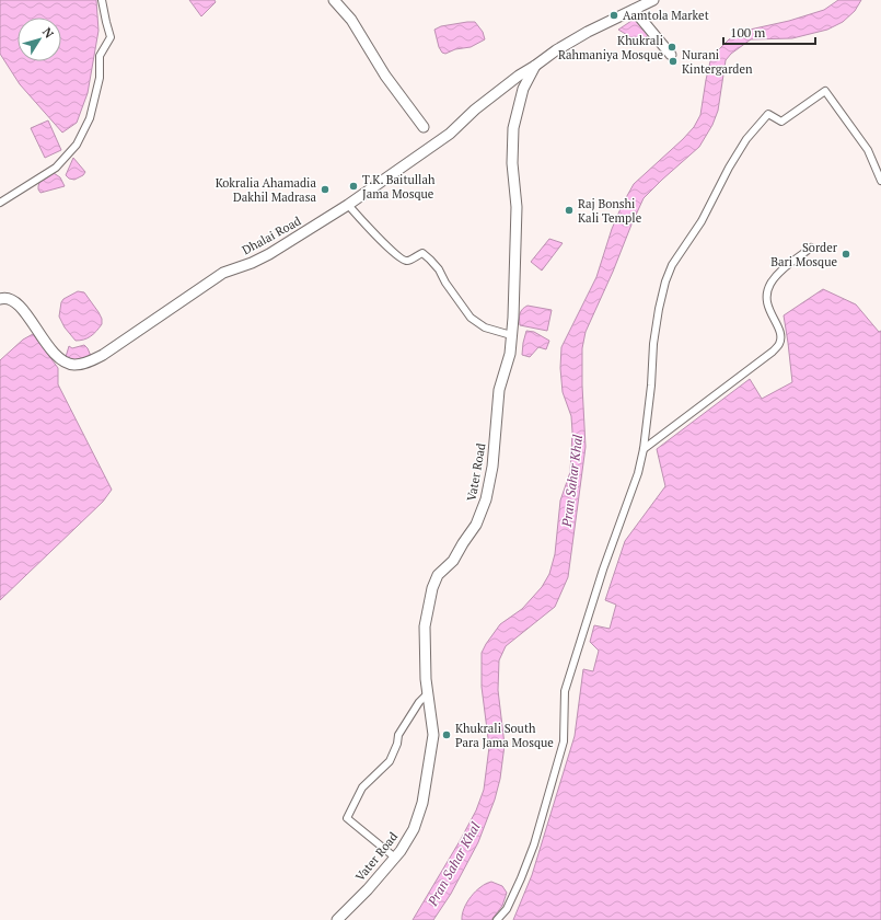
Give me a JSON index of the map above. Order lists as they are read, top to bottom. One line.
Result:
{"streets":{"street":["Dhalai Road","Vater Road"]},"crossings":[["Dhalai Road","Vater Road"]],"water":["Pran Sahar Khal"],"places":["Aamtola Market","Khukrali Rahmaniya Mosque","Nurani Kintergarden","T.K. Baitullah Jama Mosque","Kokralia Ahamadia Dakhil Madrasa","Raj Bonshi Kali Temple","Sorder Bari Mosque","Khukrali South Para Jama Mosque"],"scale_bar":"100 m","north":"top right"}
